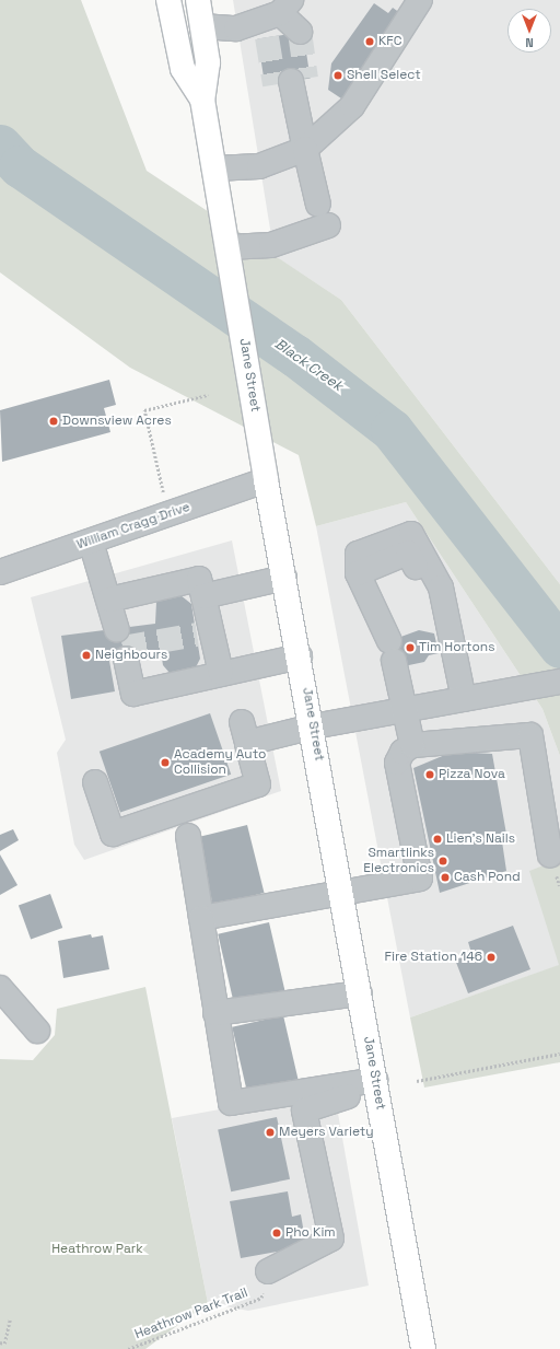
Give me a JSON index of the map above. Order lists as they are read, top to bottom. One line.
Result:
{"streets":{"main road":["Jane Street"],"street":["William Cragg Drive"],"path":["Heathrow Park Trail"]},"crossings":[["Jane Street","William Cragg Drive"]],"water":["Black Creek"],"parks":["Heathrow Park"],"places":["KFC","Shell Select","Downsview Acres","Tim Hortons","Neighbours","Academy Auto Collision","Pizza Nova","Lien's Nails","Smartlinks Electronics","Cash Pond","Fire Station 146","Meyers Variety","Pho Kim"],"north":"bottom"}
